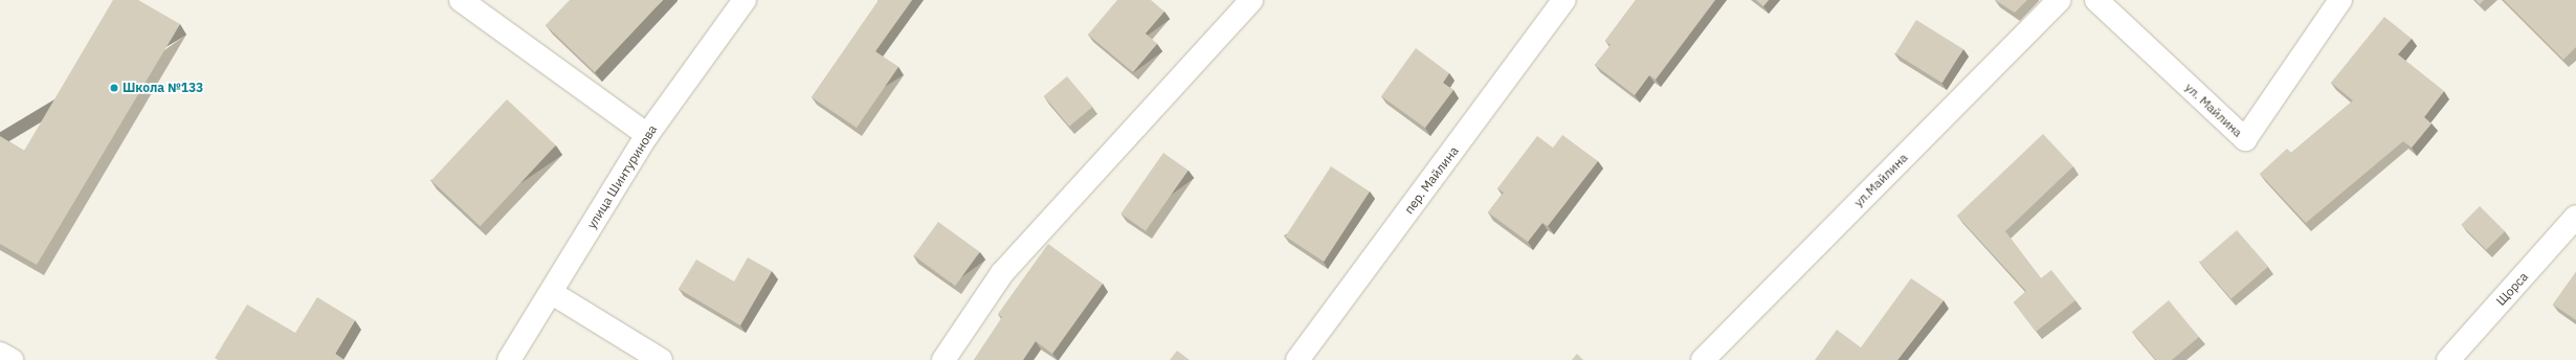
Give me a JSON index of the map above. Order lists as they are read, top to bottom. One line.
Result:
{"streets":{"street":["ул. Майлина","улица Шинтуринова","пер. Майлина","ул.Майлина","Щорса"]},"places":["Школа №133"]}
